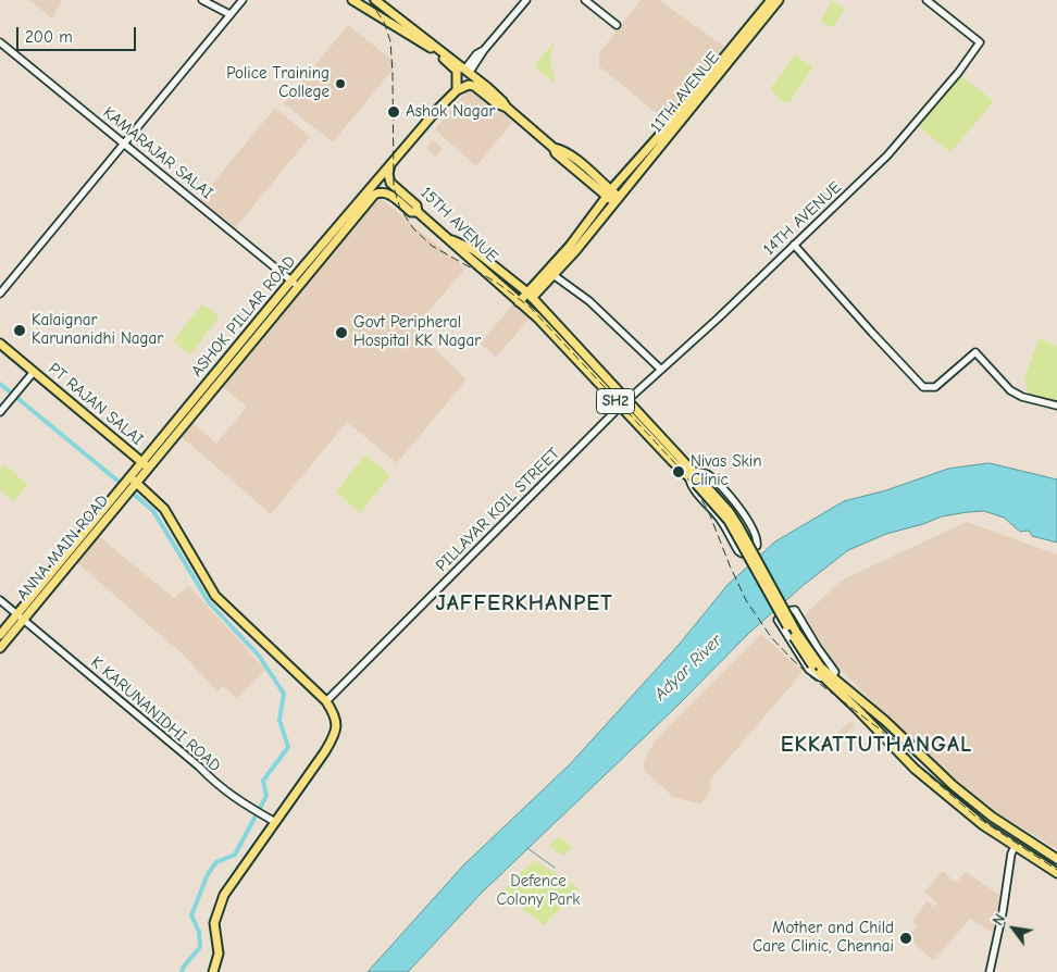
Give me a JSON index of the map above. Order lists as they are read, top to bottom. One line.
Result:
{"streets":{"main road":["11TH AVENUE","15TH AVENUE","ASHOK PILLAR ROAD","SH2","PT RAJAN SALAI","ANNA MAIN ROAD"],"street":["KAMARAJAR SALAI","14TH AVENUE","PILLAYAR KOIL STREET","K KARUNANIDHI ROAD"]},"crossings":[["KAMARAJAR SALAI","ASHOK PILLAR ROAD"],["14TH AVENUE","SH2"],["15TH AVENUE","ASHOK PILLAR ROAD"],["15TH AVENUE","SH2"],["ASHOK PILLAR ROAD","PT RAJAN SALAI"],["ASHOK PILLAR ROAD","ANNA MAIN ROAD"],["SH2","PILLAYAR KOIL STREET"],["PT RAJAN SALAI","ANNA MAIN ROAD"],["ANNA MAIN ROAD","K KARUNANIDHI ROAD"]],"districts":["JAFFERKHANPET","EKKATTUTHANGAL"],"water":["Adyar River"],"parks":["Defence Colony Park"],"places":["Police Training College","Ashok Nagar","Kalaignar Karunanidhi Nagar","Govt Peripheral Hospital KK Nagar","Nivas Skin Clinic","Mother and Child Care Clinic, Chennai"],"scale_bar":"200 m","north":"top left"}
